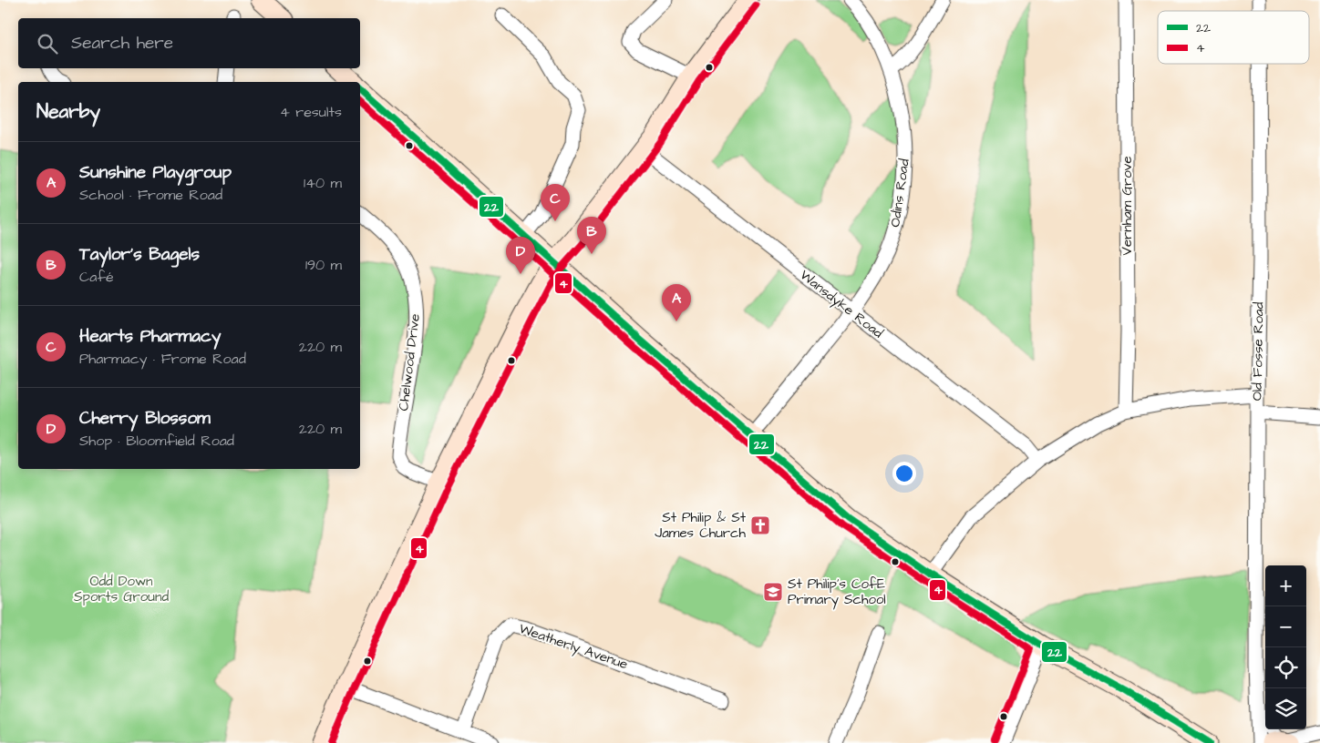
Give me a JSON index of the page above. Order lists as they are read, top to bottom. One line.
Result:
{"streets":{"street":["Odins Road","Vernham Grove","Wansdyke Road","Old Fosse Road","Chelwood Drive","Weatherly Avenue"]},"crossings":[["Odins Road","Wansdyke Road"]],"parks":["Odd Down Sports Ground"],"places":{"church":["St Philip & St James Church"],"school or university":["St Philip's CofE Primary School"]},"lines":["transit line 4","transit line 22"],"legend":["22","4"],"page":{"search":"Search here","heading":["Nearby","4 results"],"list":[{"mark":"A","name":"Sunshine Playgroup","note":"School · Frome Road","value":"140 m"},{"mark":"B","name":"Taylor’s Bagels","note":"Café","value":"190 m"},{"mark":"C","name":"Hearts Pharmacy","note":"Pharmacy · Frome Road","value":"220 m"},{"mark":"D","name":"Cherry Blossom","note":"Shop · Bloomfield Road","value":"220 m"}],"pins":["C","B","D","A"],"map_buttons":["+","−"]}}
